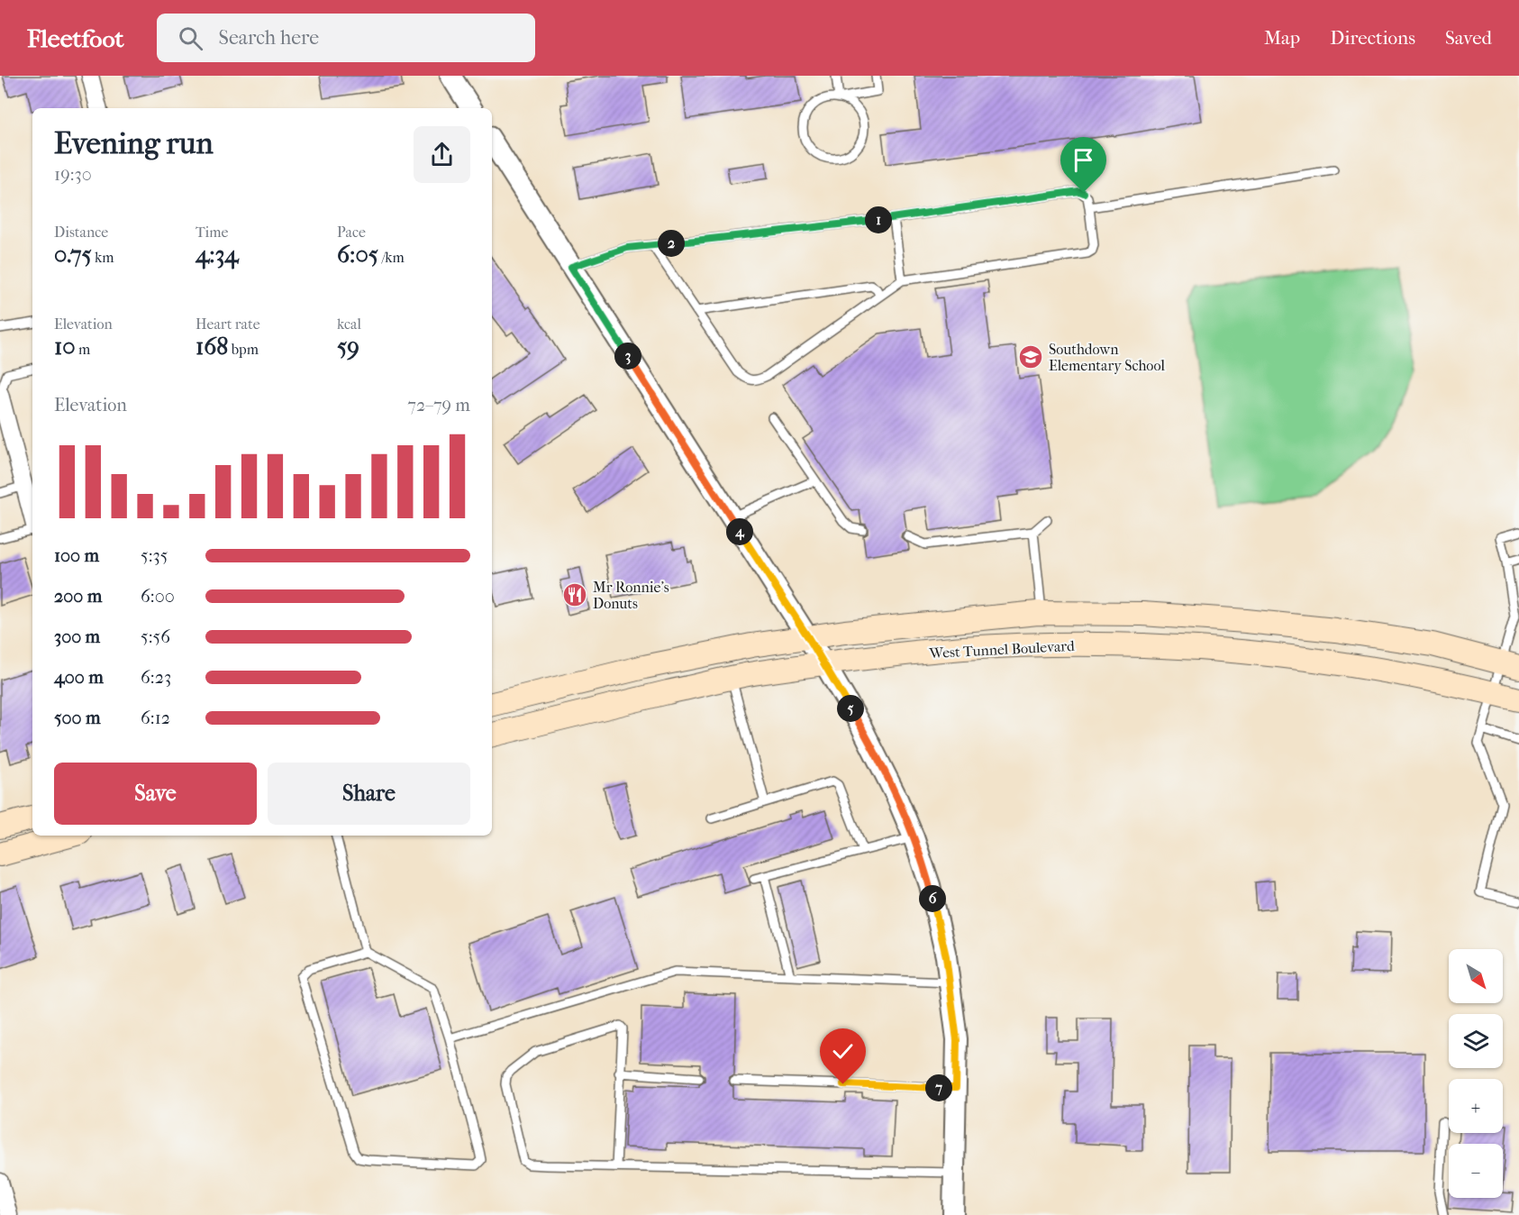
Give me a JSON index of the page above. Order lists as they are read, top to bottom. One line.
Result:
{"streets":{"main road":["West Tunnel Boulevard"]},"places":{"school or university":["Southdown Elementary School"],"restaurant":["Mr Ronnie's Donuts"]},"north":"bottom right","page":{"header":"Fleetfoot","search":"Search here","nav":["Map","Directions","Saved"],"heading":["Evening run","19:30"],"stats":[["Distance","0.75 km"],["Time","4:34"],["Pace","6:05 /km"],["Elevation","10 m"],["Heart rate","168 bpm"],["kcal","59"]],"pins":["1","2","3","4","5","6","7"],"chart":["Elevation","72–79 m"],"list":[{"name":"100 m","note":"5:35"},{"name":"200 m","note":"6:00"},{"name":"300 m","note":"5:56"},{"name":"400 m","note":"6:23"},{"name":"500 m","note":"6:12"}],"buttons":["Save","Share"],"map_buttons":["+","−"]}}
